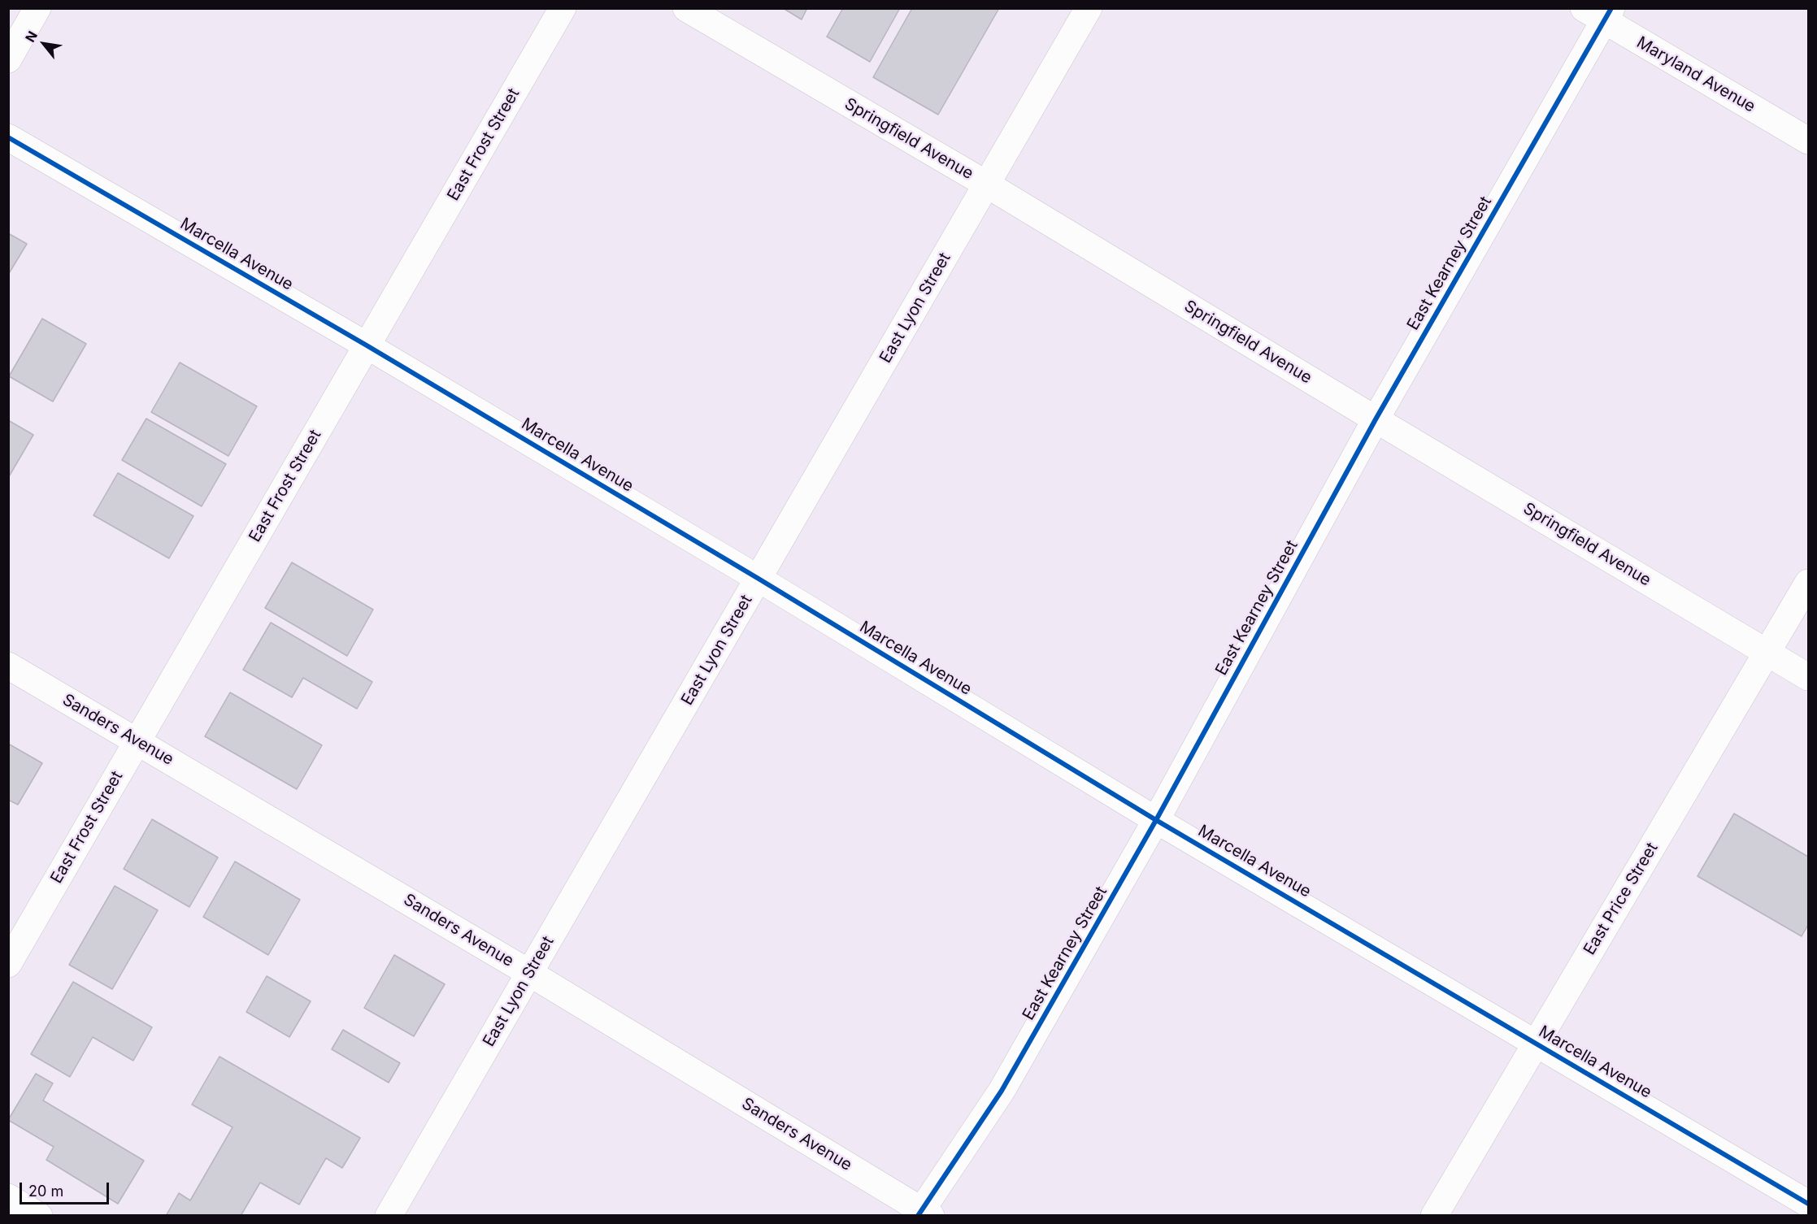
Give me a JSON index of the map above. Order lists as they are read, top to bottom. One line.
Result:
{"streets":{"street":["Maryland Avenue","Springfield Avenue","East Frost Street","Marcella Avenue","East Kearney Street","East Lyon Street","Sanders Avenue","East Price Street"]},"crossings":[["Maryland Avenue","East Kearney Street"],["Springfield Avenue","East Kearney Street"],["Springfield Avenue","East Lyon Street"],["Springfield Avenue","East Price Street"],["East Frost Street","Marcella Avenue"],["East Frost Street","Sanders Avenue"],["Marcella Avenue","East Kearney Street"],["Marcella Avenue","East Lyon Street"],["Marcella Avenue","East Price Street"],["East Kearney Street","Sanders Avenue"],["East Lyon Street","Sanders Avenue"]],"scale_bar":"20 m","north":"top left"}
